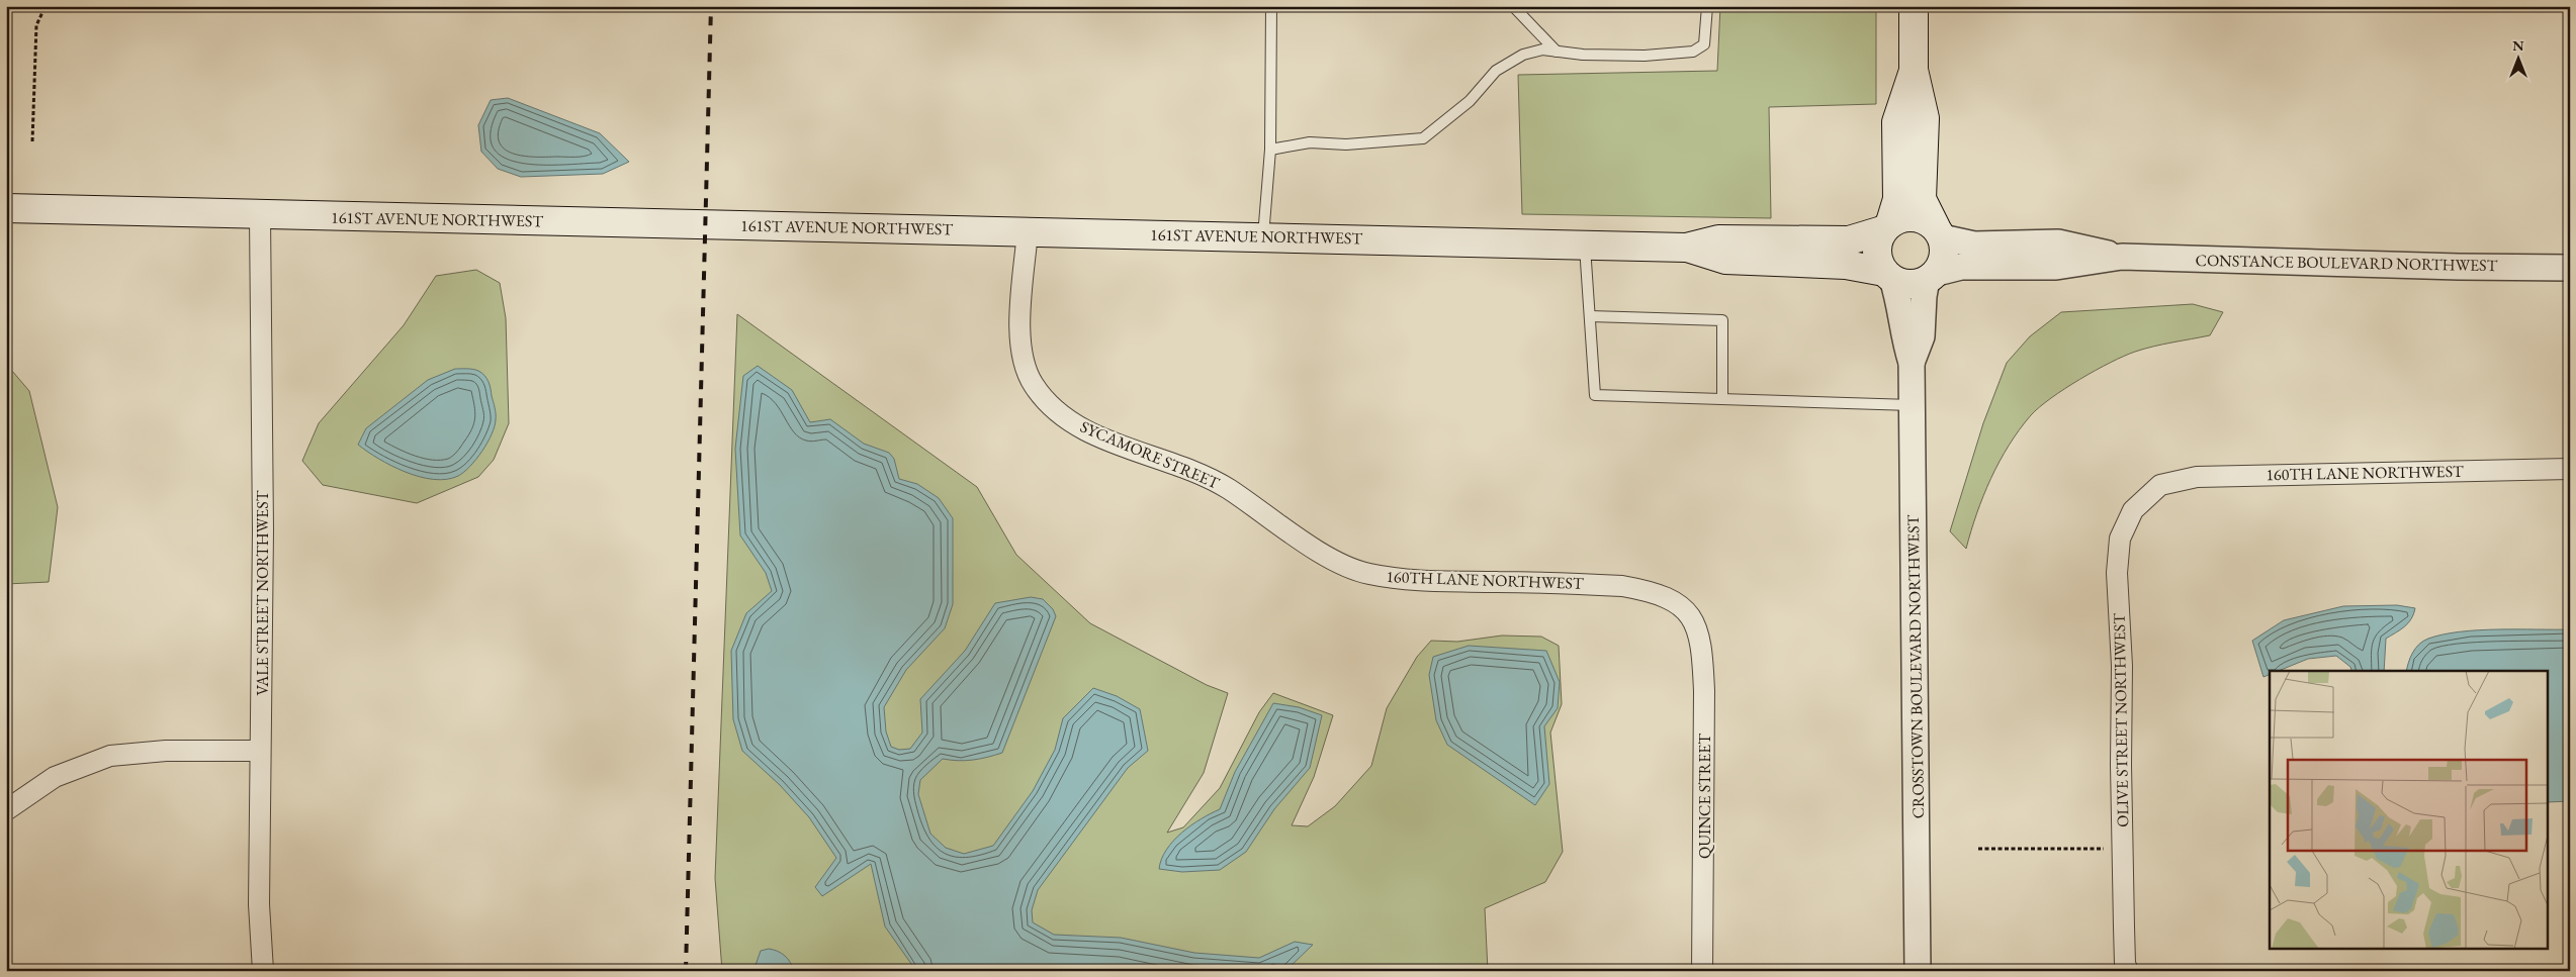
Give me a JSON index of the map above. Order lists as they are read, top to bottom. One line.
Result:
{"streets":{"main road":["161ST AVENUE NORTHWEST"],"street":["CONSTANCE BOULEVARD NORTHWEST","SYCAMORE STREET","160TH LANE NORTHWEST","VALE STREET NORTHWEST","CROSSTOWN BOULEVARD NORTHWEST","OLIVE STREET NORTHWEST","QUINCE STREET"]},"crossings":[["161ST AVENUE NORTHWEST","CONSTANCE BOULEVARD NORTHWEST"],["161ST AVENUE NORTHWEST","SYCAMORE STREET"],["161ST AVENUE NORTHWEST","VALE STREET NORTHWEST"],["161ST AVENUE NORTHWEST","CROSSTOWN BOULEVARD NORTHWEST"],["CONSTANCE BOULEVARD NORTHWEST","CROSSTOWN BOULEVARD NORTHWEST"],["SYCAMORE STREET","160TH LANE NORTHWEST"],["160TH LANE NORTHWEST","OLIVE STREET NORTHWEST"],["160TH LANE NORTHWEST","QUINCE STREET"]],"north":"top"}
